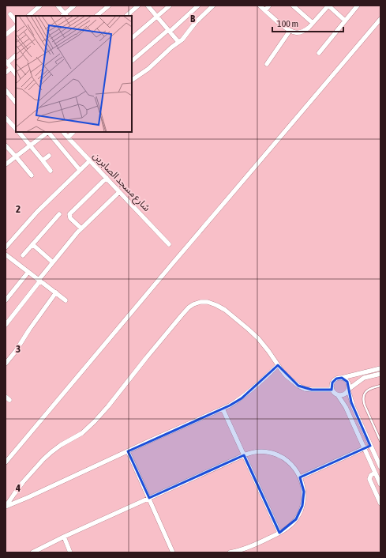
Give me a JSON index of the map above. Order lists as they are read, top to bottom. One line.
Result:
{"streets":{"street":["شارع مسجد الصابرين"]},"scale_bar":"100 m","grid":{"columns":["B"],"rows":["2","3","4"]}}
